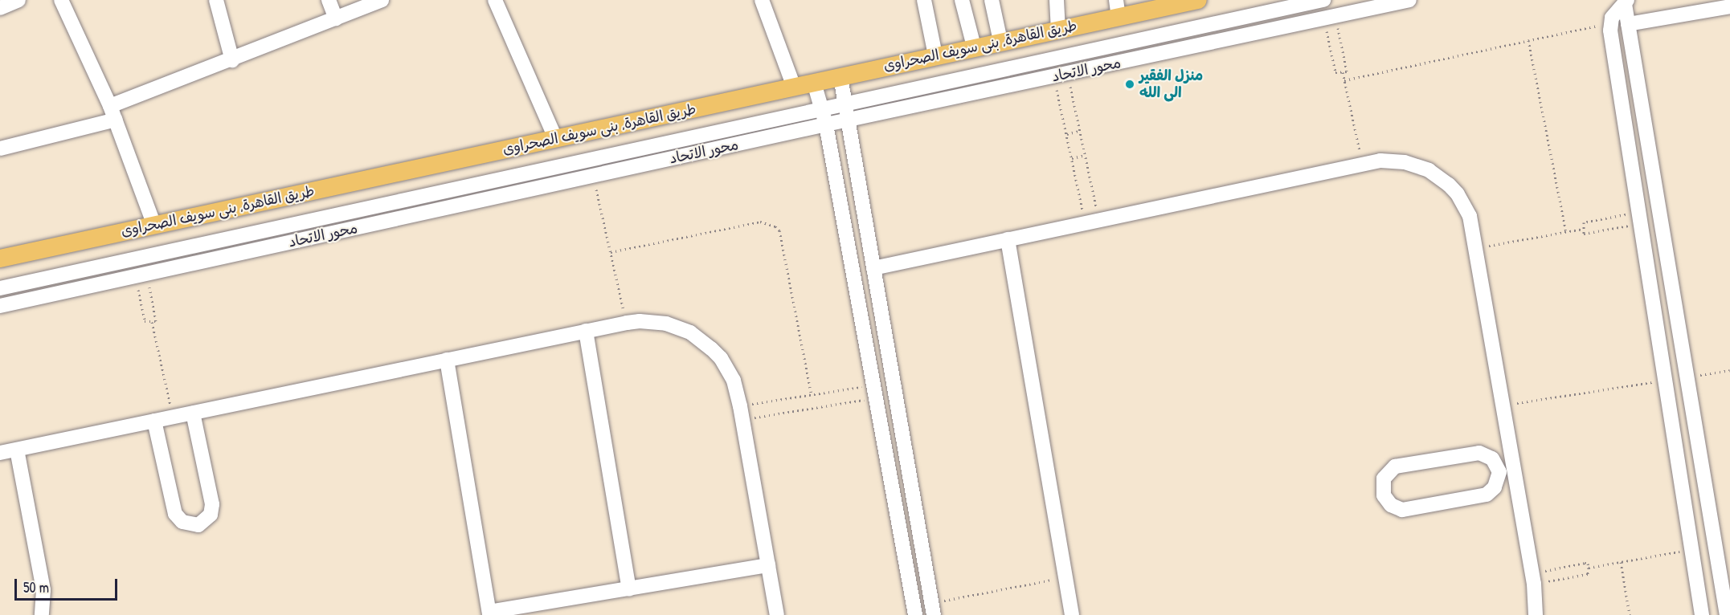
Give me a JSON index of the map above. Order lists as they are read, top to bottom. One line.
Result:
{"streets":{"main road":["طريق القاهرة, بنى سويف الصحراوى"],"street":["محور الاتحاد"]},"places":["منزل الفقير الى الله"],"scale_bar":"50 m"}
